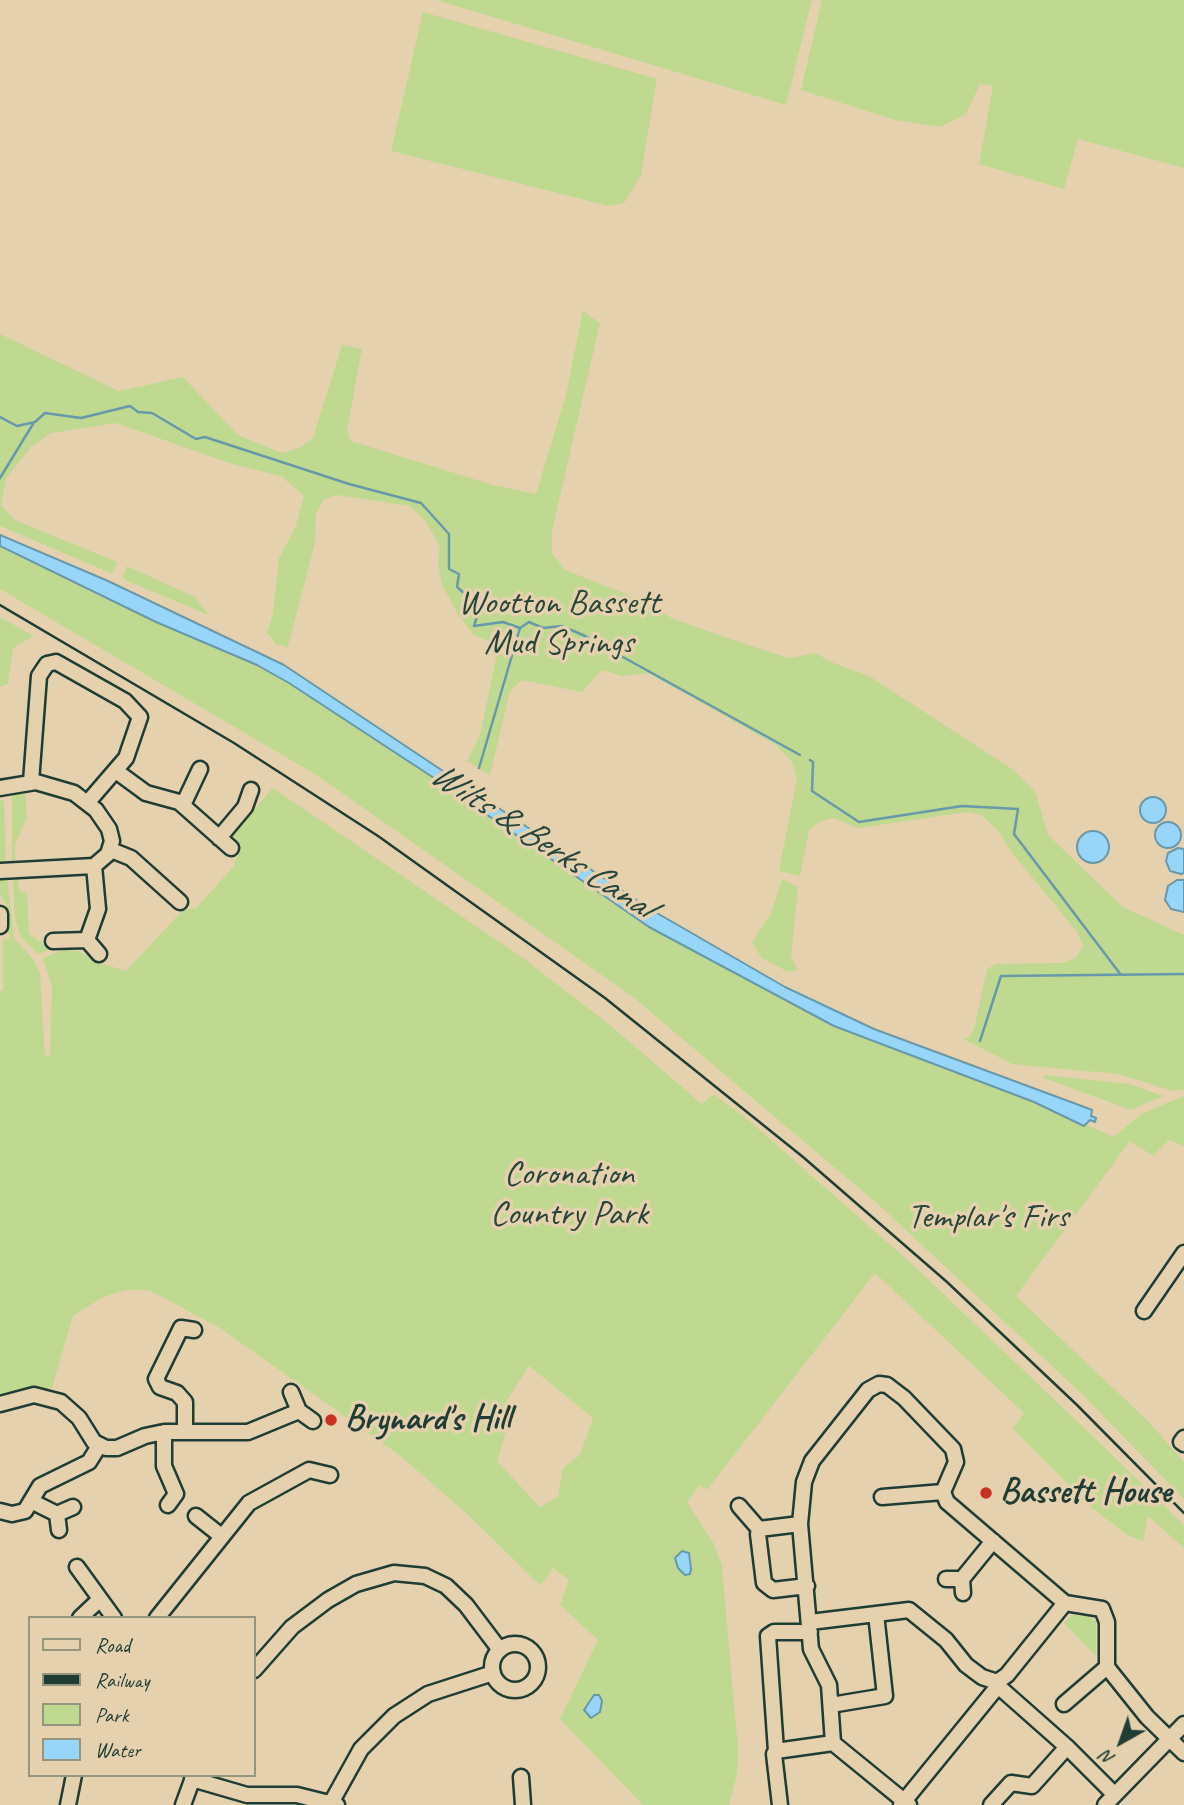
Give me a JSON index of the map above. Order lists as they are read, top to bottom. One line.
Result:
{"water":["Wilts & Berks Canal"],"parks":["Wootton Bassett Mud Springs","Coronation Country Park","Templar's Firs"],"places":["Brynard's Hill","Bassett House"],"legend":["Road","Railway","Park","Water"],"north":"bottom left"}
